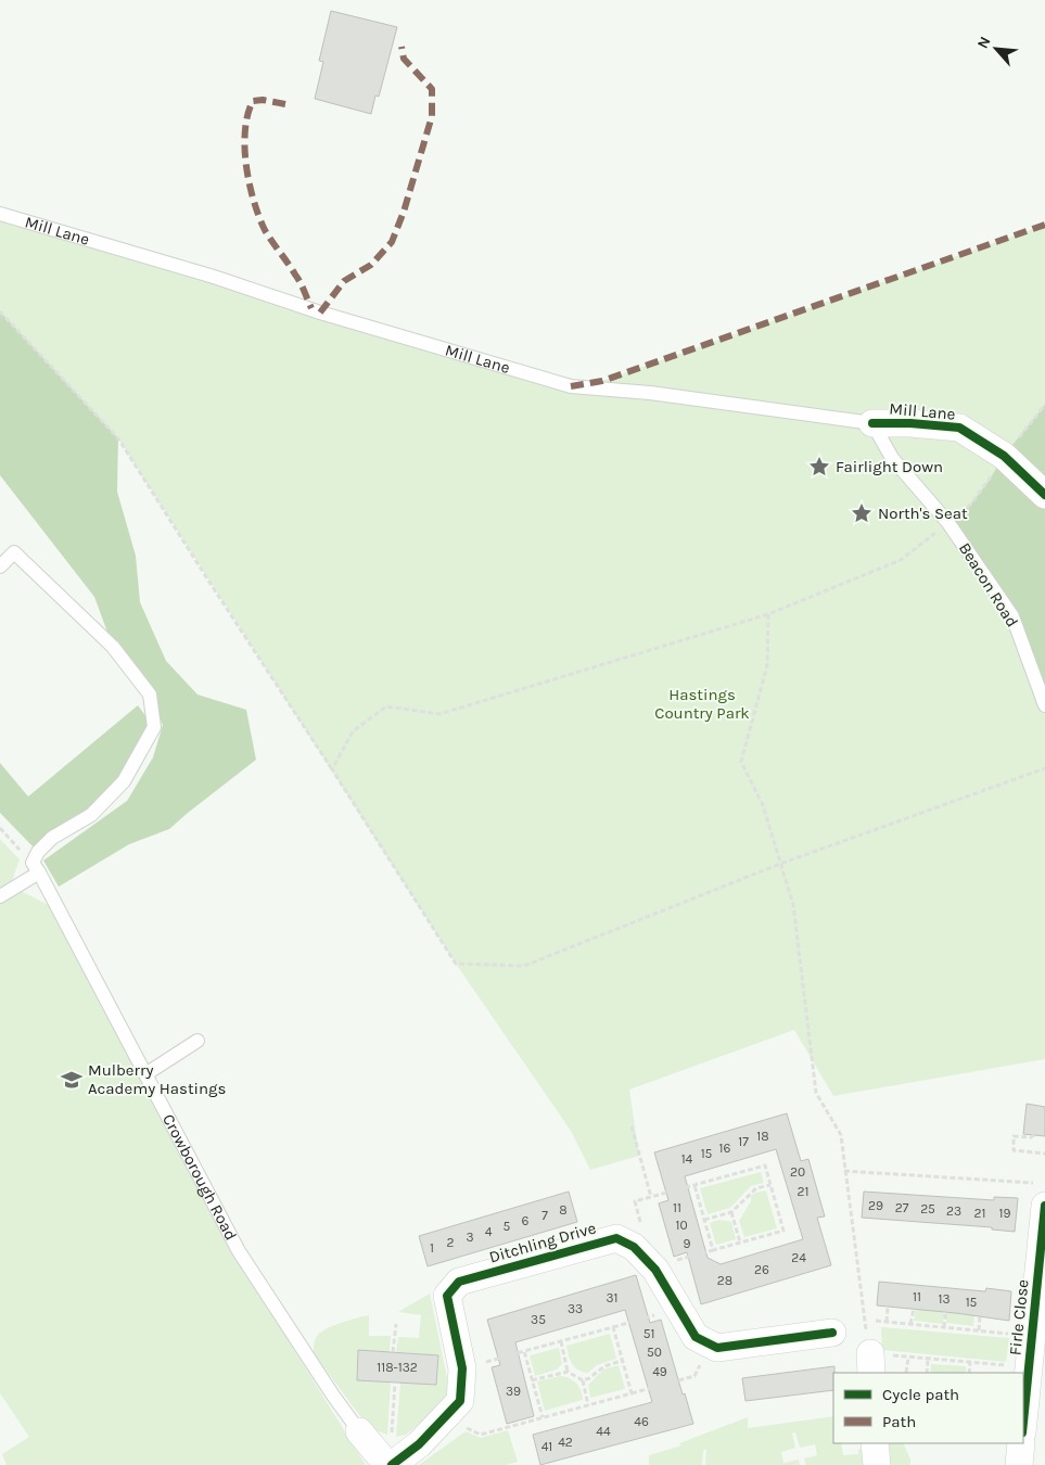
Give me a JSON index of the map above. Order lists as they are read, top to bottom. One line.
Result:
{"streets":{"street":["Mill Lane","Crowborough Road","Ditchling Drive","Firle Close"],"lane":["Beacon Road"]},"crossings":[["Mill Lane","Beacon Road"]],"parks":["Hastings Country Park"],"places":{"place":["Fairlight Down","North's Seat"],"school or university":["Mulberry Academy Hastings"]},"house_numbers":["18","17","16","15","14","20","21","29","11","27","25","8","23","21","19","7","6","10","5","4","3","2","9","1","24","26","28","11","31","13","15","33","35","51","50","118-132","49","39","46","44","42","41"],"legend":["Cycle path","Path"],"north":"top left"}
